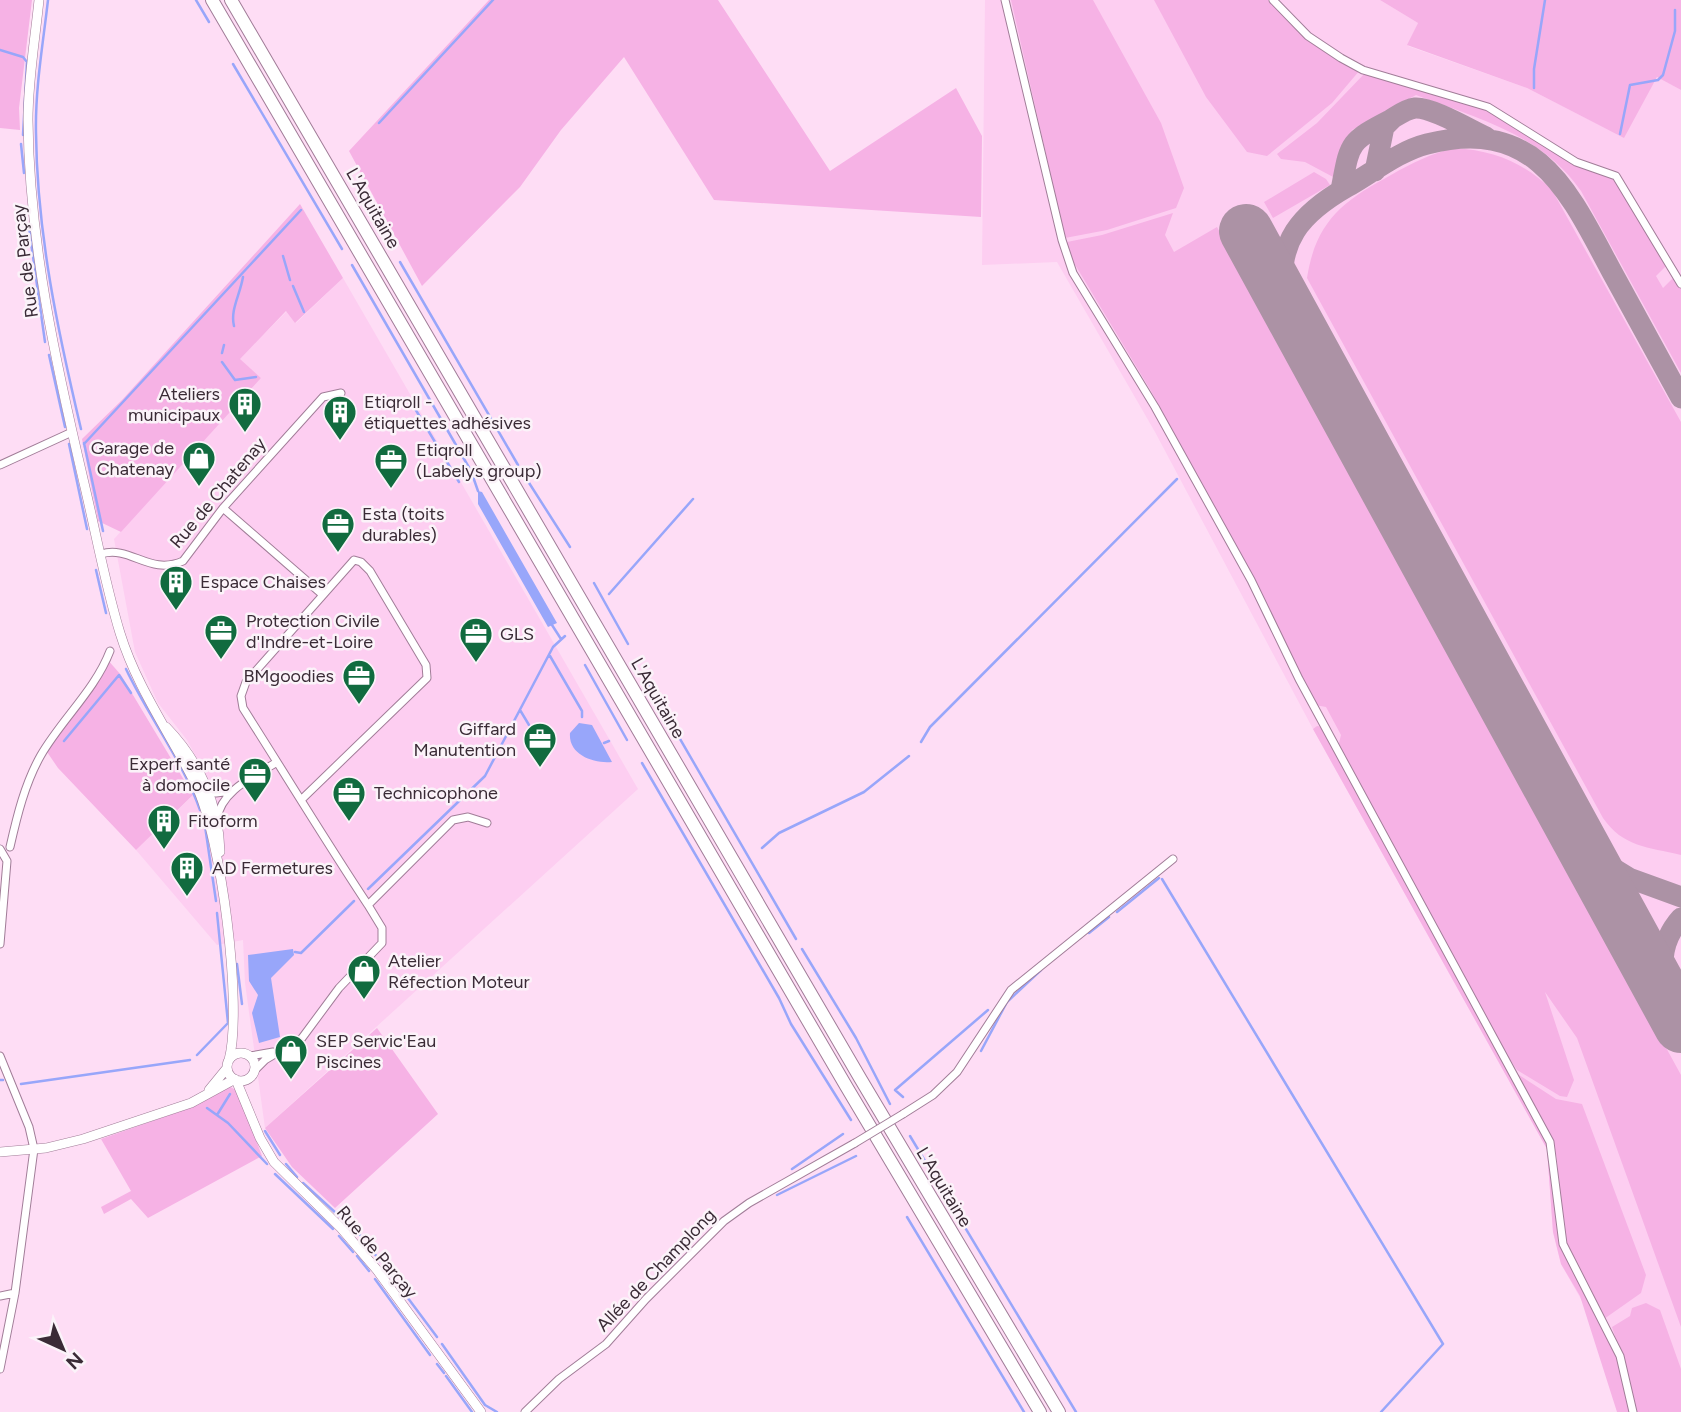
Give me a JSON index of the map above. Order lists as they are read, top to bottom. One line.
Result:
{"streets":{"highway":["L'Aquitaine"],"street":["Rue de Parçay","Rue de Chatenay","Allée de Champlong"]},"crossings":[["Rue de Parçay","Rue de Chatenay"]],"places":{"building":["Ateliers municipaux","Etiqroll - étiquettes adhésives","Espace Chaises","Fitoform","AD Fermetures"],"shop":["Garage de Chatenay","Atelier Réfection Moteur","SEP Servic'Eau Piscines"],"office":["Etiqroll (Labelys group)","Esta (toits durables)","Protection Civile d'Indre-et-Loire","GLS","BMgoodies","Giffard Manutention","Experf santé à domocile","Technicophone"]},"north":"bottom right"}
